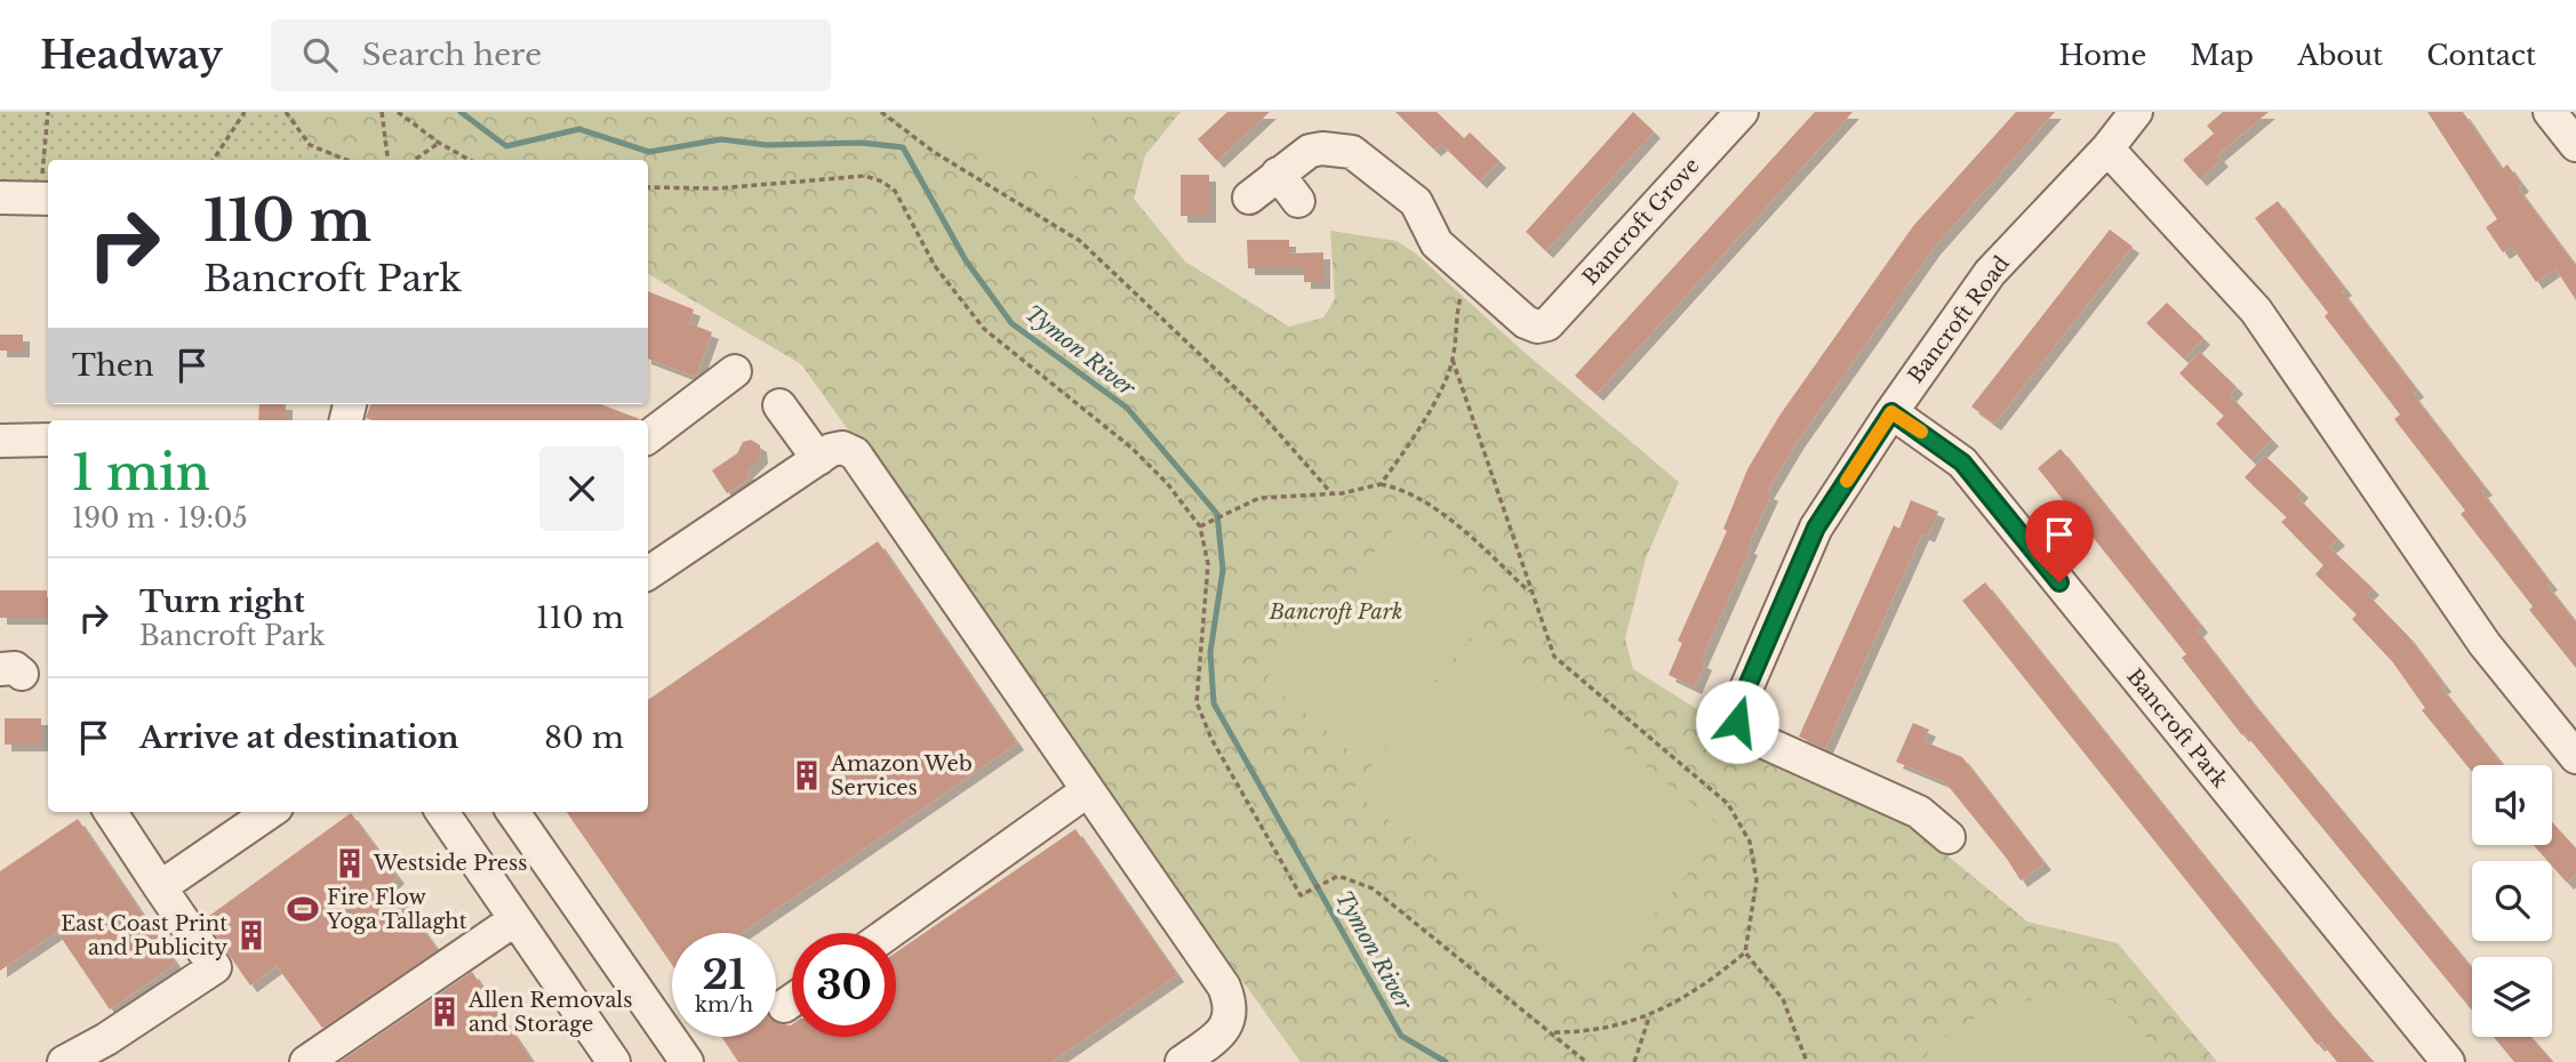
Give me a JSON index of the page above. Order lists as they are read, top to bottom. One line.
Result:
{"streets":{"street":["Bancroft Grove","Bancroft Road","Bancroft Park"]},"crossings":[["Bancroft Road","Bancroft Park"]],"water":["Tymon River"],"parks":["Bancroft Park"],"places":{"building":["Amazon Web Services","Westside Press","East Coast Print and Publicity","Allen Removals and Storage"],"sports":["Fire Flow Yoga Tallaght"]},"page":{"header":"Headway","search":"Search here","nav":["Home","Map","About","Contact"],"turn":["110 m","Bancroft Park"],"then":"Then","heading":["1 min","190 m · 19:05"],"list":[{"name":"Turn right","note":"Bancroft Park","value":"110 m"},{"name":"Arrive at destination","value":"80 m"}],"speed":"21 km/h","limit":"30"}}
